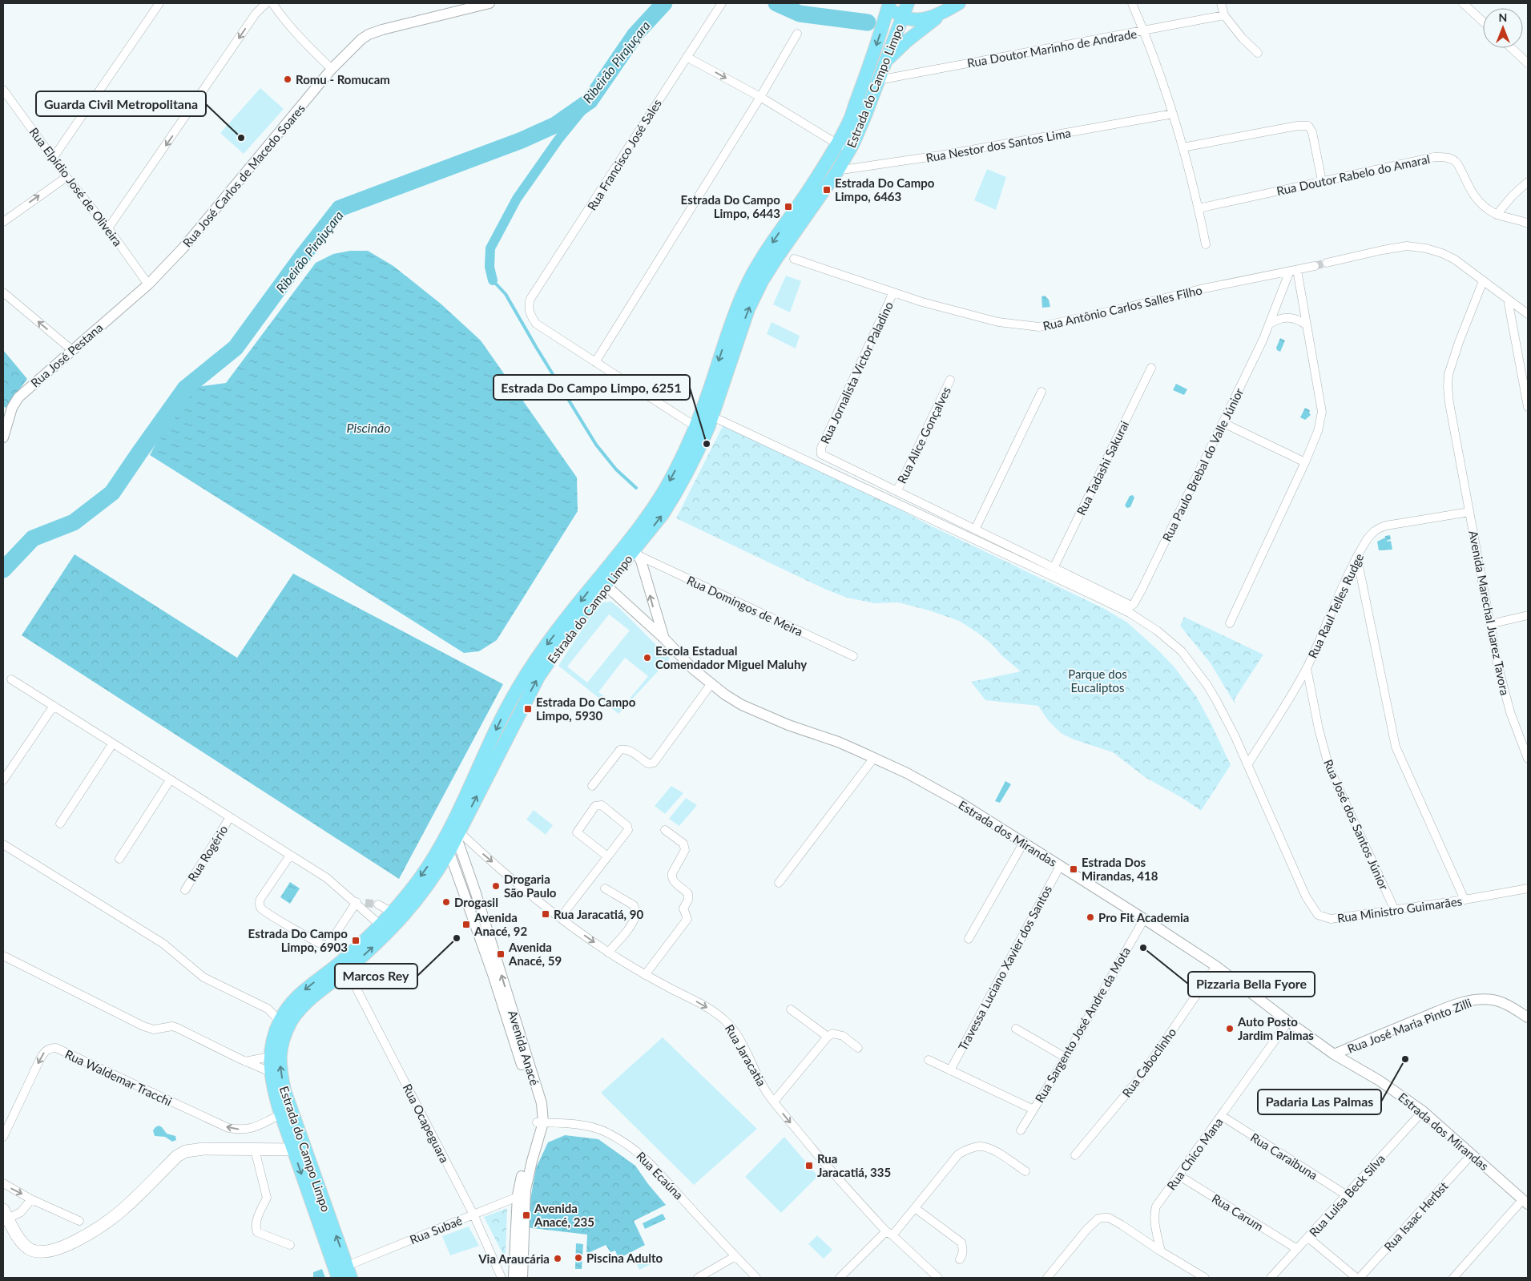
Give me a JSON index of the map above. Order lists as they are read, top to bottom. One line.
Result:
{"streets":{"main road":["Estrada do Campo Limpo"],"street":["Rua Doutor Marinho de Andrade","Rua Nestor dos Santos Lima","Rua Francisco José Sales","Rua Doutor Rabelo do Amaral","Rua José Carlos de Macedo Soares","Rua Elpídio José de Oliveira","Rua Antônio Carlos Salles Filho","Rua José Pestana","Rua Jornalista Victor Paladino","Rua Alice Gonçalves","Rua Paulo Brebal do Valle Júnior","Rua Tadashi Sakurai","Rua Domingos de Meira","Rua Raul Telles Rudge","Avenida Marechal Juarez Tavora","Rua José dos Santos Júnior","Estrada dos Mirandas","Rua Rogério","Rua Ministro Guimarães","Travessa Luciano Xavier dos Santos","Rua Sargento José Andre da Mota","Rua José Maria Pinto Zilli","Avenida Anacé","Rua Jaracatia","Rua Caboclinho","Rua Waldemar Tracchi","Rua Ocapeguara","Rua Chico Mana","Rua Caraibuna","Rua Ecaúna","Rua Luisa Beck Silva","Rua Carum","Rua Isaac Herbst","Rua Subaé"]},"crossings":[["Rua Doutor Marinho de Andrade","Estrada do Campo Limpo"],["Estrada do Campo Limpo","Rua Nestor dos Santos Lima"],["Estrada do Campo Limpo","Rua Domingos de Meira"],["Estrada do Campo Limpo","Estrada dos Mirandas"],["Estrada do Campo Limpo","Avenida Anacé"],["Estrada do Campo Limpo","Rua Jaracatia"],["Estrada do Campo Limpo","Rua Waldemar Tracchi"],["Estrada do Campo Limpo","Rua Ocapeguara"],["Estrada do Campo Limpo","Rua Subaé"],["Rua José Carlos de Macedo Soares","Rua Elpídio José de Oliveira"],["Rua José Carlos de Macedo Soares","Rua José Pestana"],["Rua Elpídio José de Oliveira","Rua José Pestana"],["Rua Antônio Carlos Salles Filho","Rua Jornalista Victor Paladino"],["Rua Antônio Carlos Salles Filho","Rua Paulo Brebal do Valle Júnior"],["Rua Jornalista Victor Paladino","Rua Alice Gonçalves"],["Rua Paulo Brebal do Valle Júnior","Rua Tadashi Sakurai"],["Rua Domingos de Meira","Estrada dos Mirandas"],["Rua Raul Telles Rudge","Avenida Marechal Juarez Tavora"],["Rua Raul Telles Rudge","Rua José dos Santos Júnior"],["Rua Raul Telles Rudge","Rua Ministro Guimarães"],["Rua José dos Santos Júnior","Rua Ministro Guimarães"],["Estrada dos Mirandas","Travessa Luciano Xavier dos Santos"],["Estrada dos Mirandas","Rua Sargento José Andre da Mota"],["Estrada dos Mirandas","Rua José Maria Pinto Zilli"],["Estrada dos Mirandas","Rua Caboclinho"],["Estrada dos Mirandas","Rua Chico Mana"],["Estrada dos Mirandas","Rua Luisa Beck Silva"],["Estrada dos Mirandas","Rua Isaac Herbst"],["Avenida Anacé","Rua Jaracatia"],["Avenida Anacé","Rua Ecaúna"],["Avenida Anacé","Rua Subaé"],["Rua Ocapeguara","Rua Subaé"],["Rua Chico Mana","Rua Caraibuna"],["Rua Chico Mana","Rua Carum"],["Rua Caraibuna","Rua Luisa Beck Silva"],["Rua Luisa Beck Silva","Rua Carum"]],"one_way":["Rua Jaracatia"],"water":["Ribeirão Pirajuçara","Piscinão"],"parks":["Parque dos Eucaliptos"],"places":{"other":["Romu - Romucam","Guarda Civil Metropolitana","Estrada Do Campo Limpo, 6251","Escola Estadual Comendador Miguel Maluhy","Drogaria São Paulo","Drogasil","Pro Fit Academia","Marcos Rey","Pizzaria Bella Fyore","Auto Posto Jardim Palmas","Padaria Las Palmas","Piscina Adulto","Via Araucária"],"transit":["Estrada Do Campo Limpo, 6463","Estrada Do Campo Limpo, 6443","Estrada Do Campo Limpo, 5930","Estrada Dos Mirandas, 418","Rua Jaracatiá, 90","Avenida Anacé, 92","Estrada Do Campo Limpo, 6903","Avenida Anacé, 59","Rua Jaracatiá, 335","Avenida Anacé, 235"]},"north":"top"}
